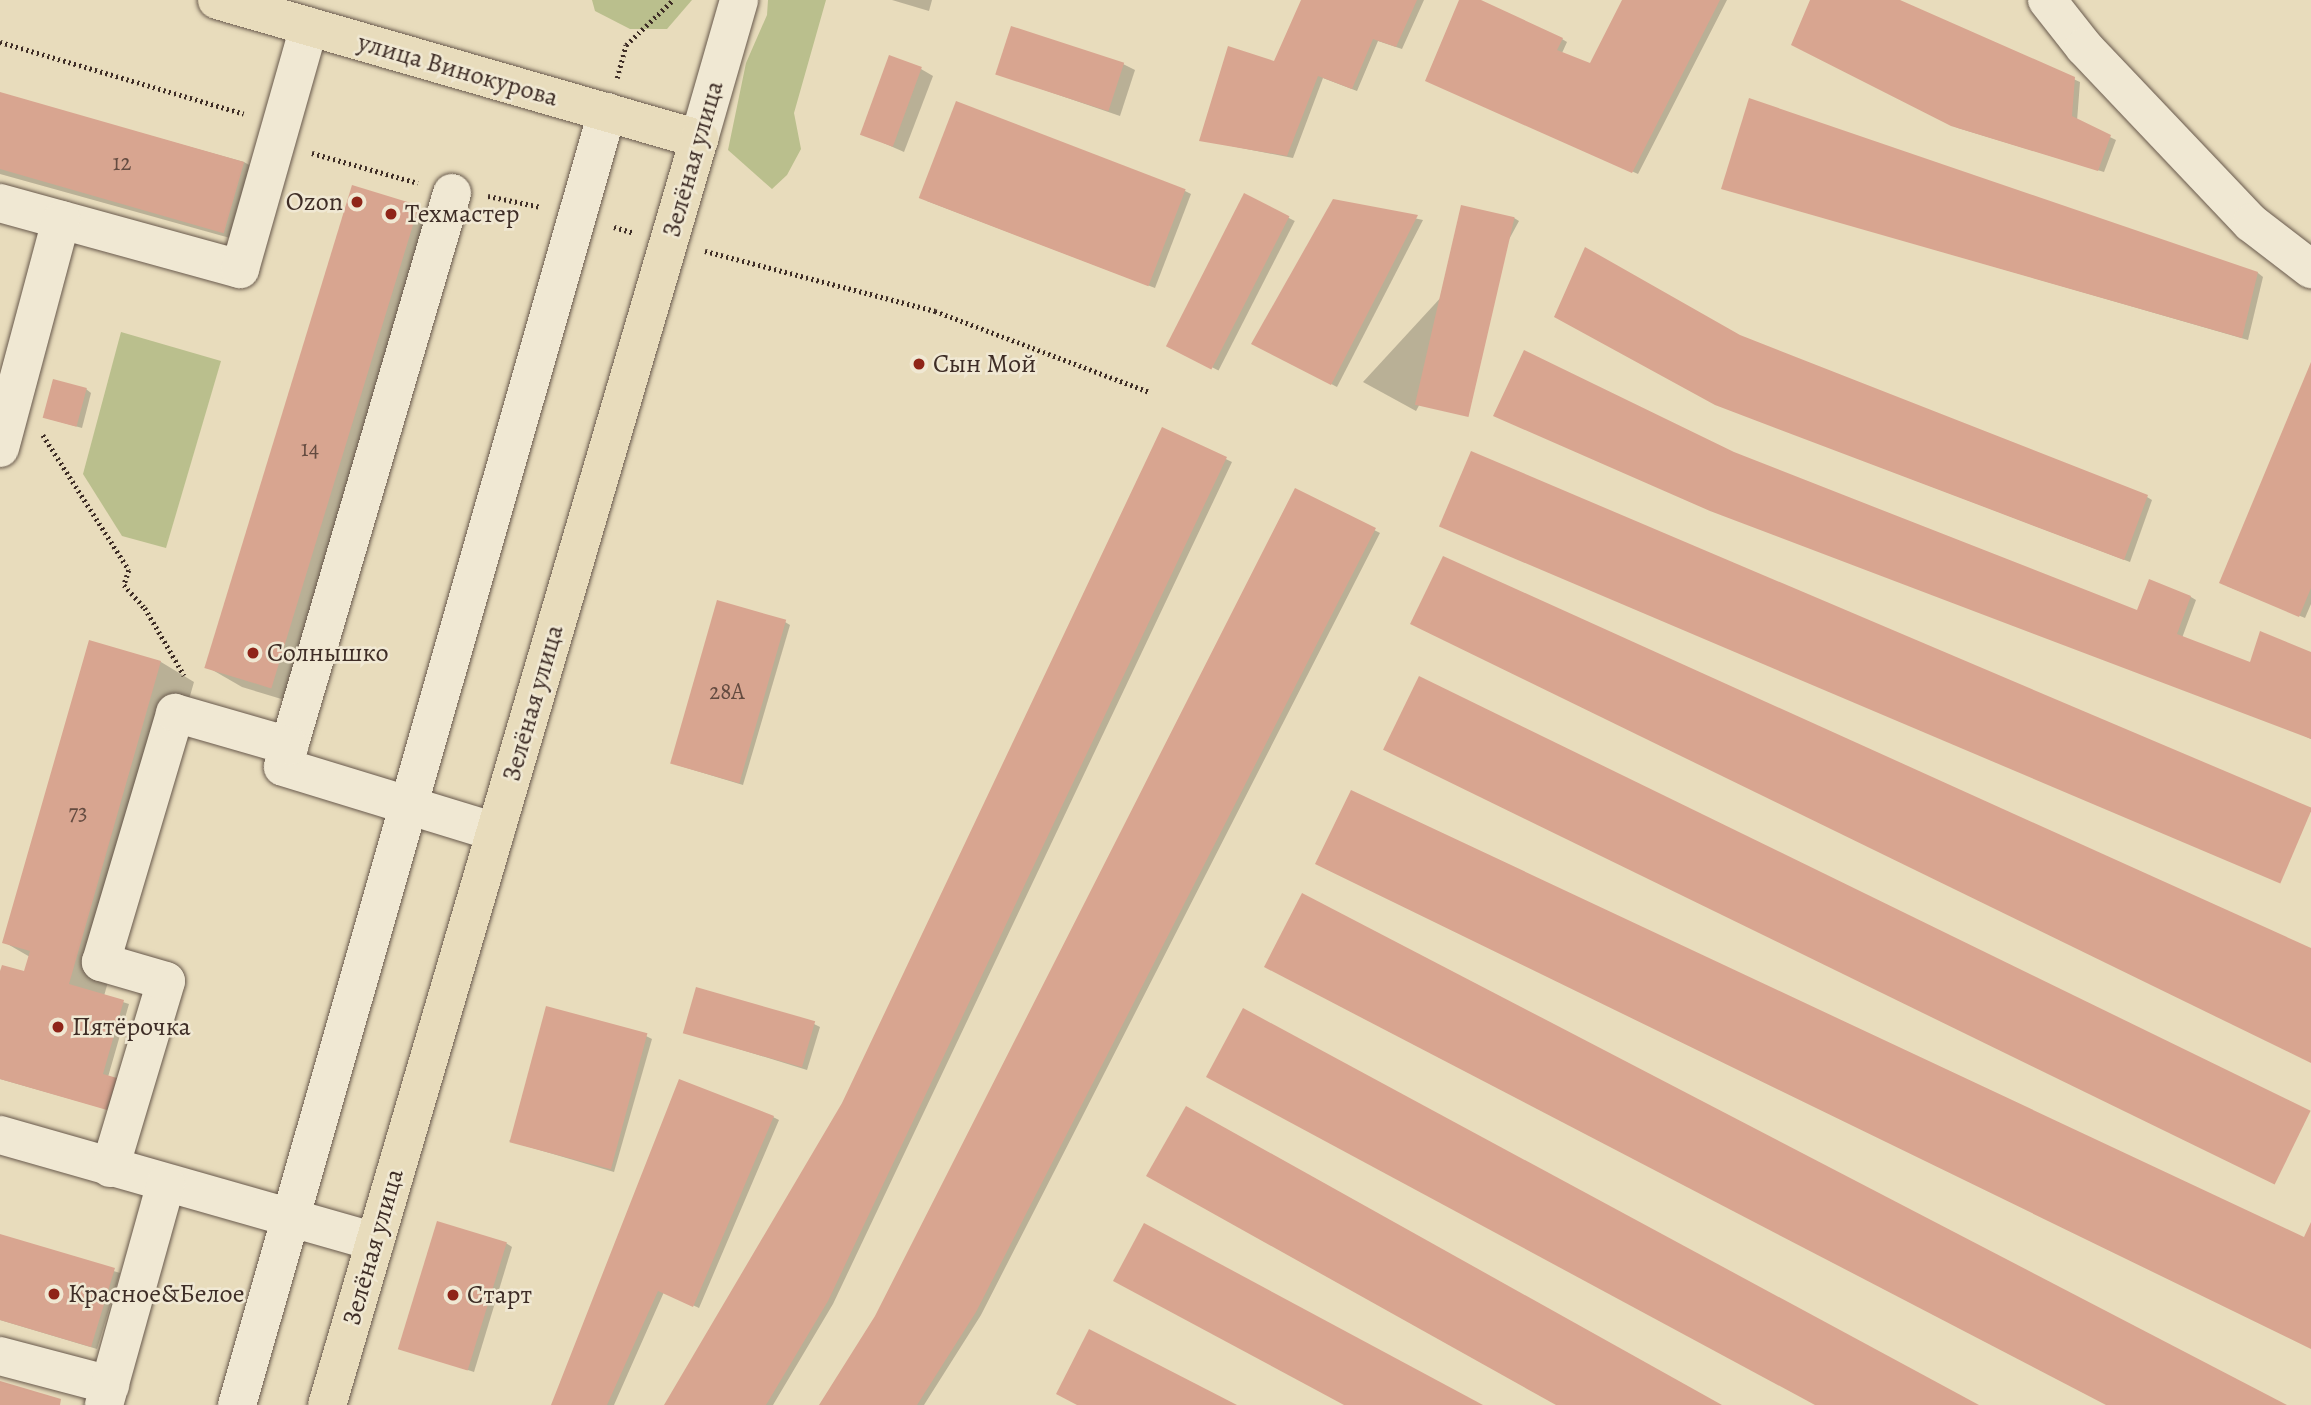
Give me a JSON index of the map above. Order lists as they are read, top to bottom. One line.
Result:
{"streets":{"main road":["улица Винокурова","Зелёная улица"]},"crossings":[["улица Винокурова","Зелёная улица"]],"places":["Ozon","Техмастер","Сын Мой","Солнышко","Пятёрочка","Красное&Белое","Старт"],"house_numbers":["12","14","28А","73"]}
